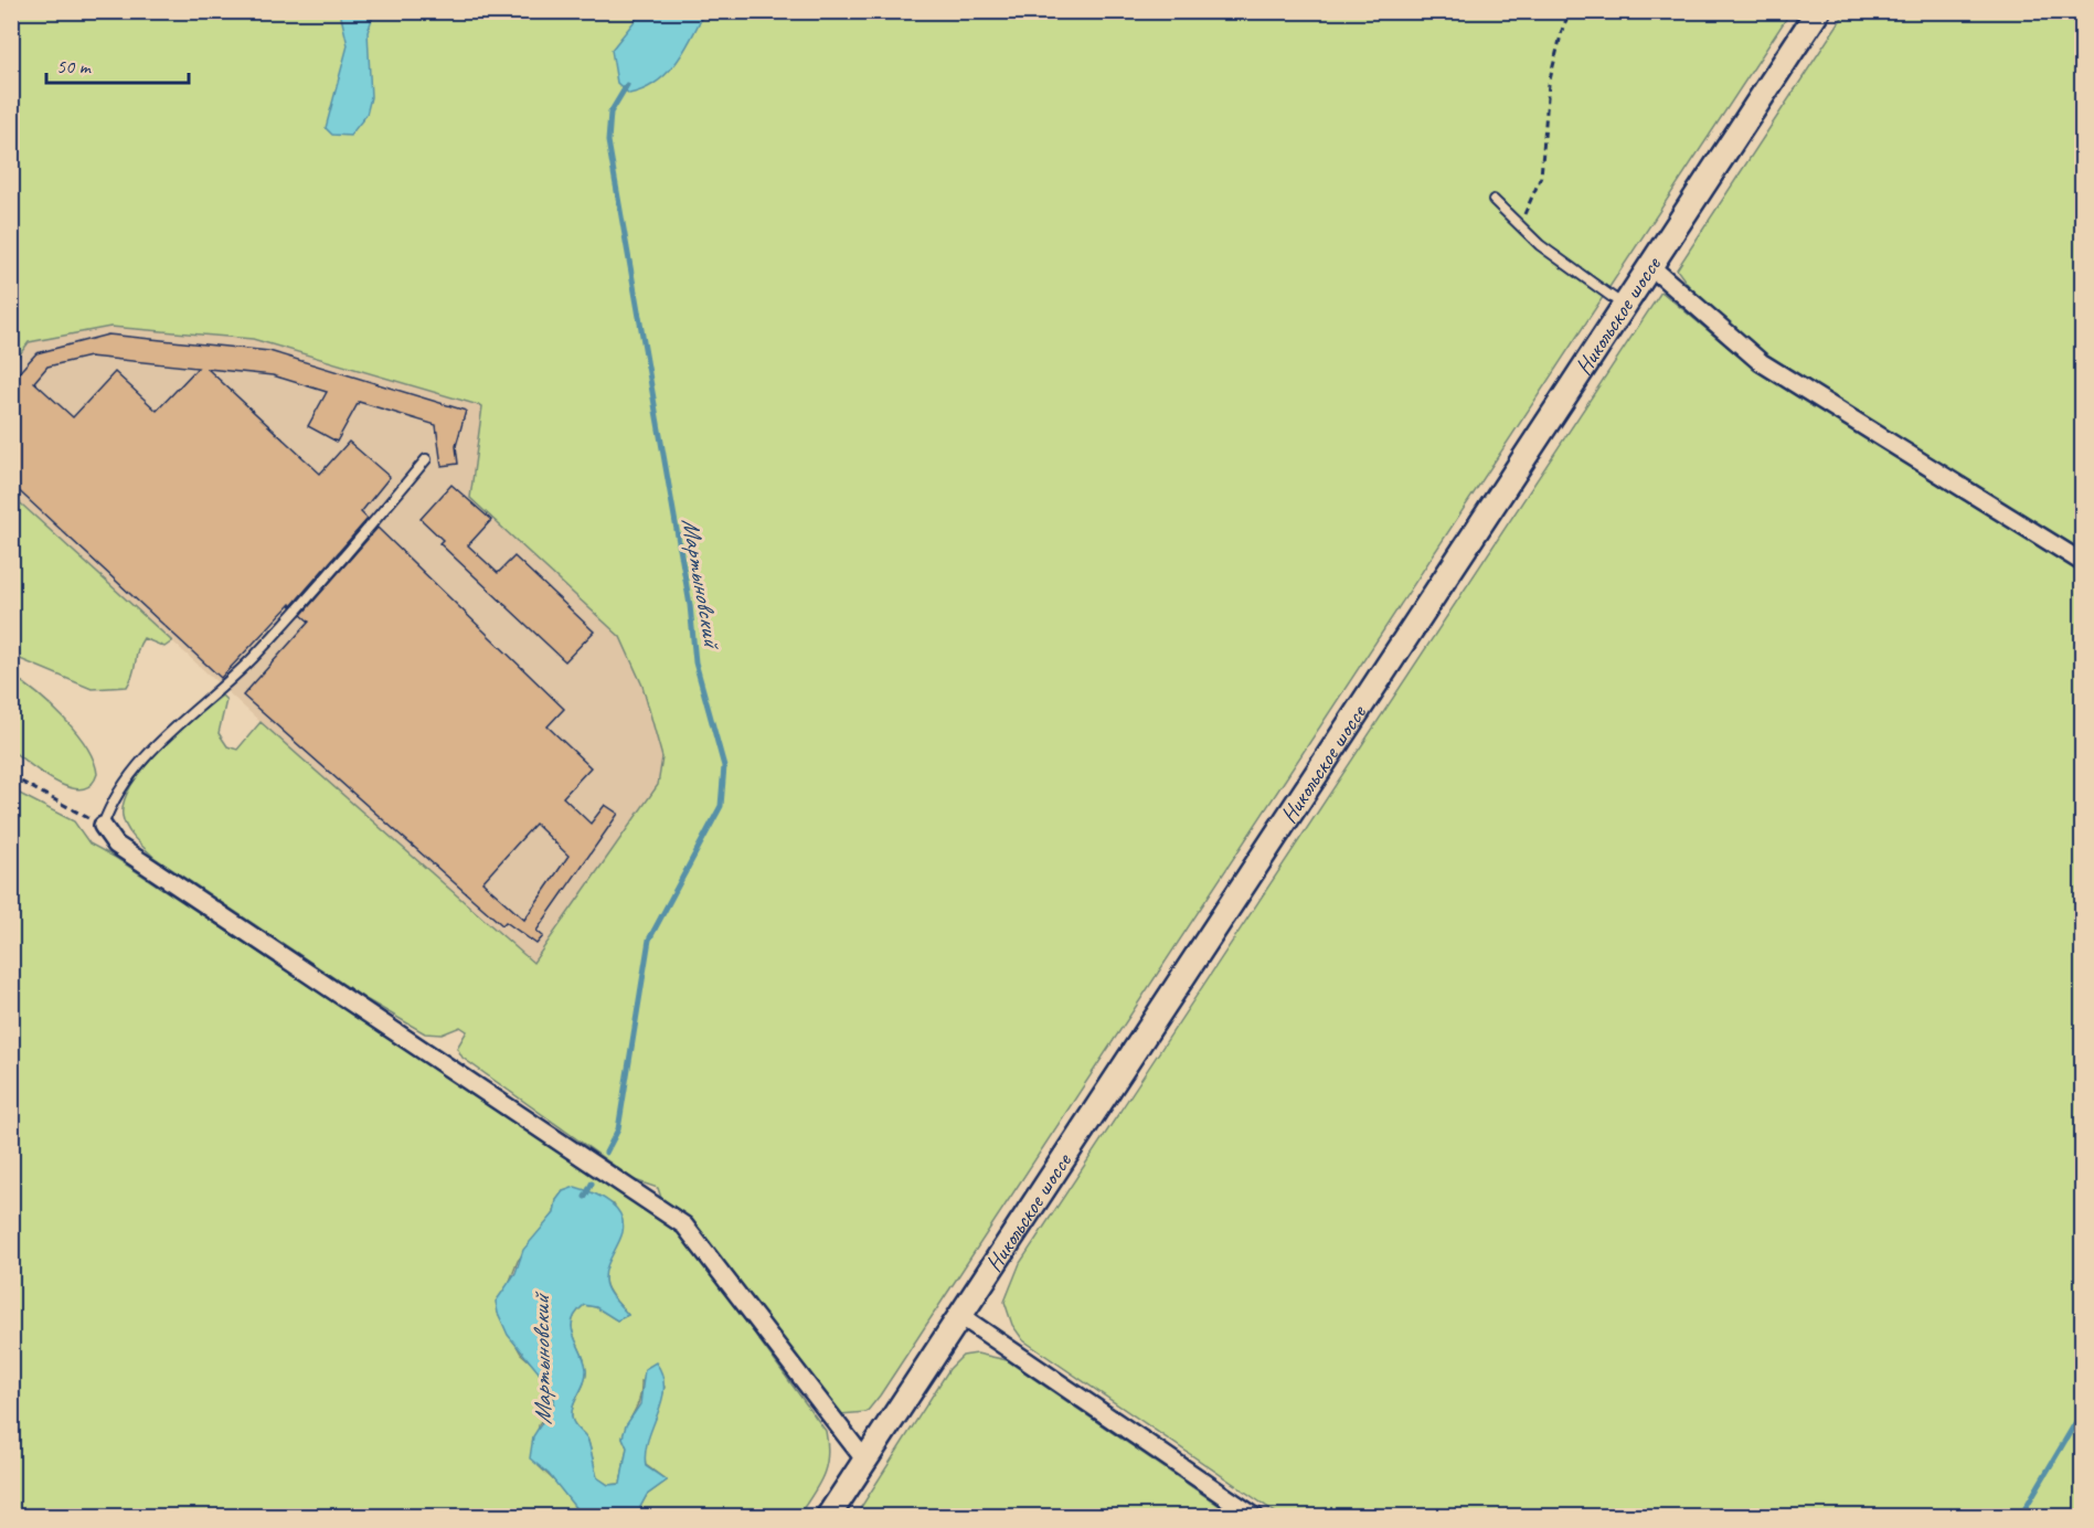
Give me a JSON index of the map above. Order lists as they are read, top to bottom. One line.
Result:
{"streets":{"main road":["Никольское шоссе"]},"water":["Мартыновский"],"scale_bar":"50 m"}
